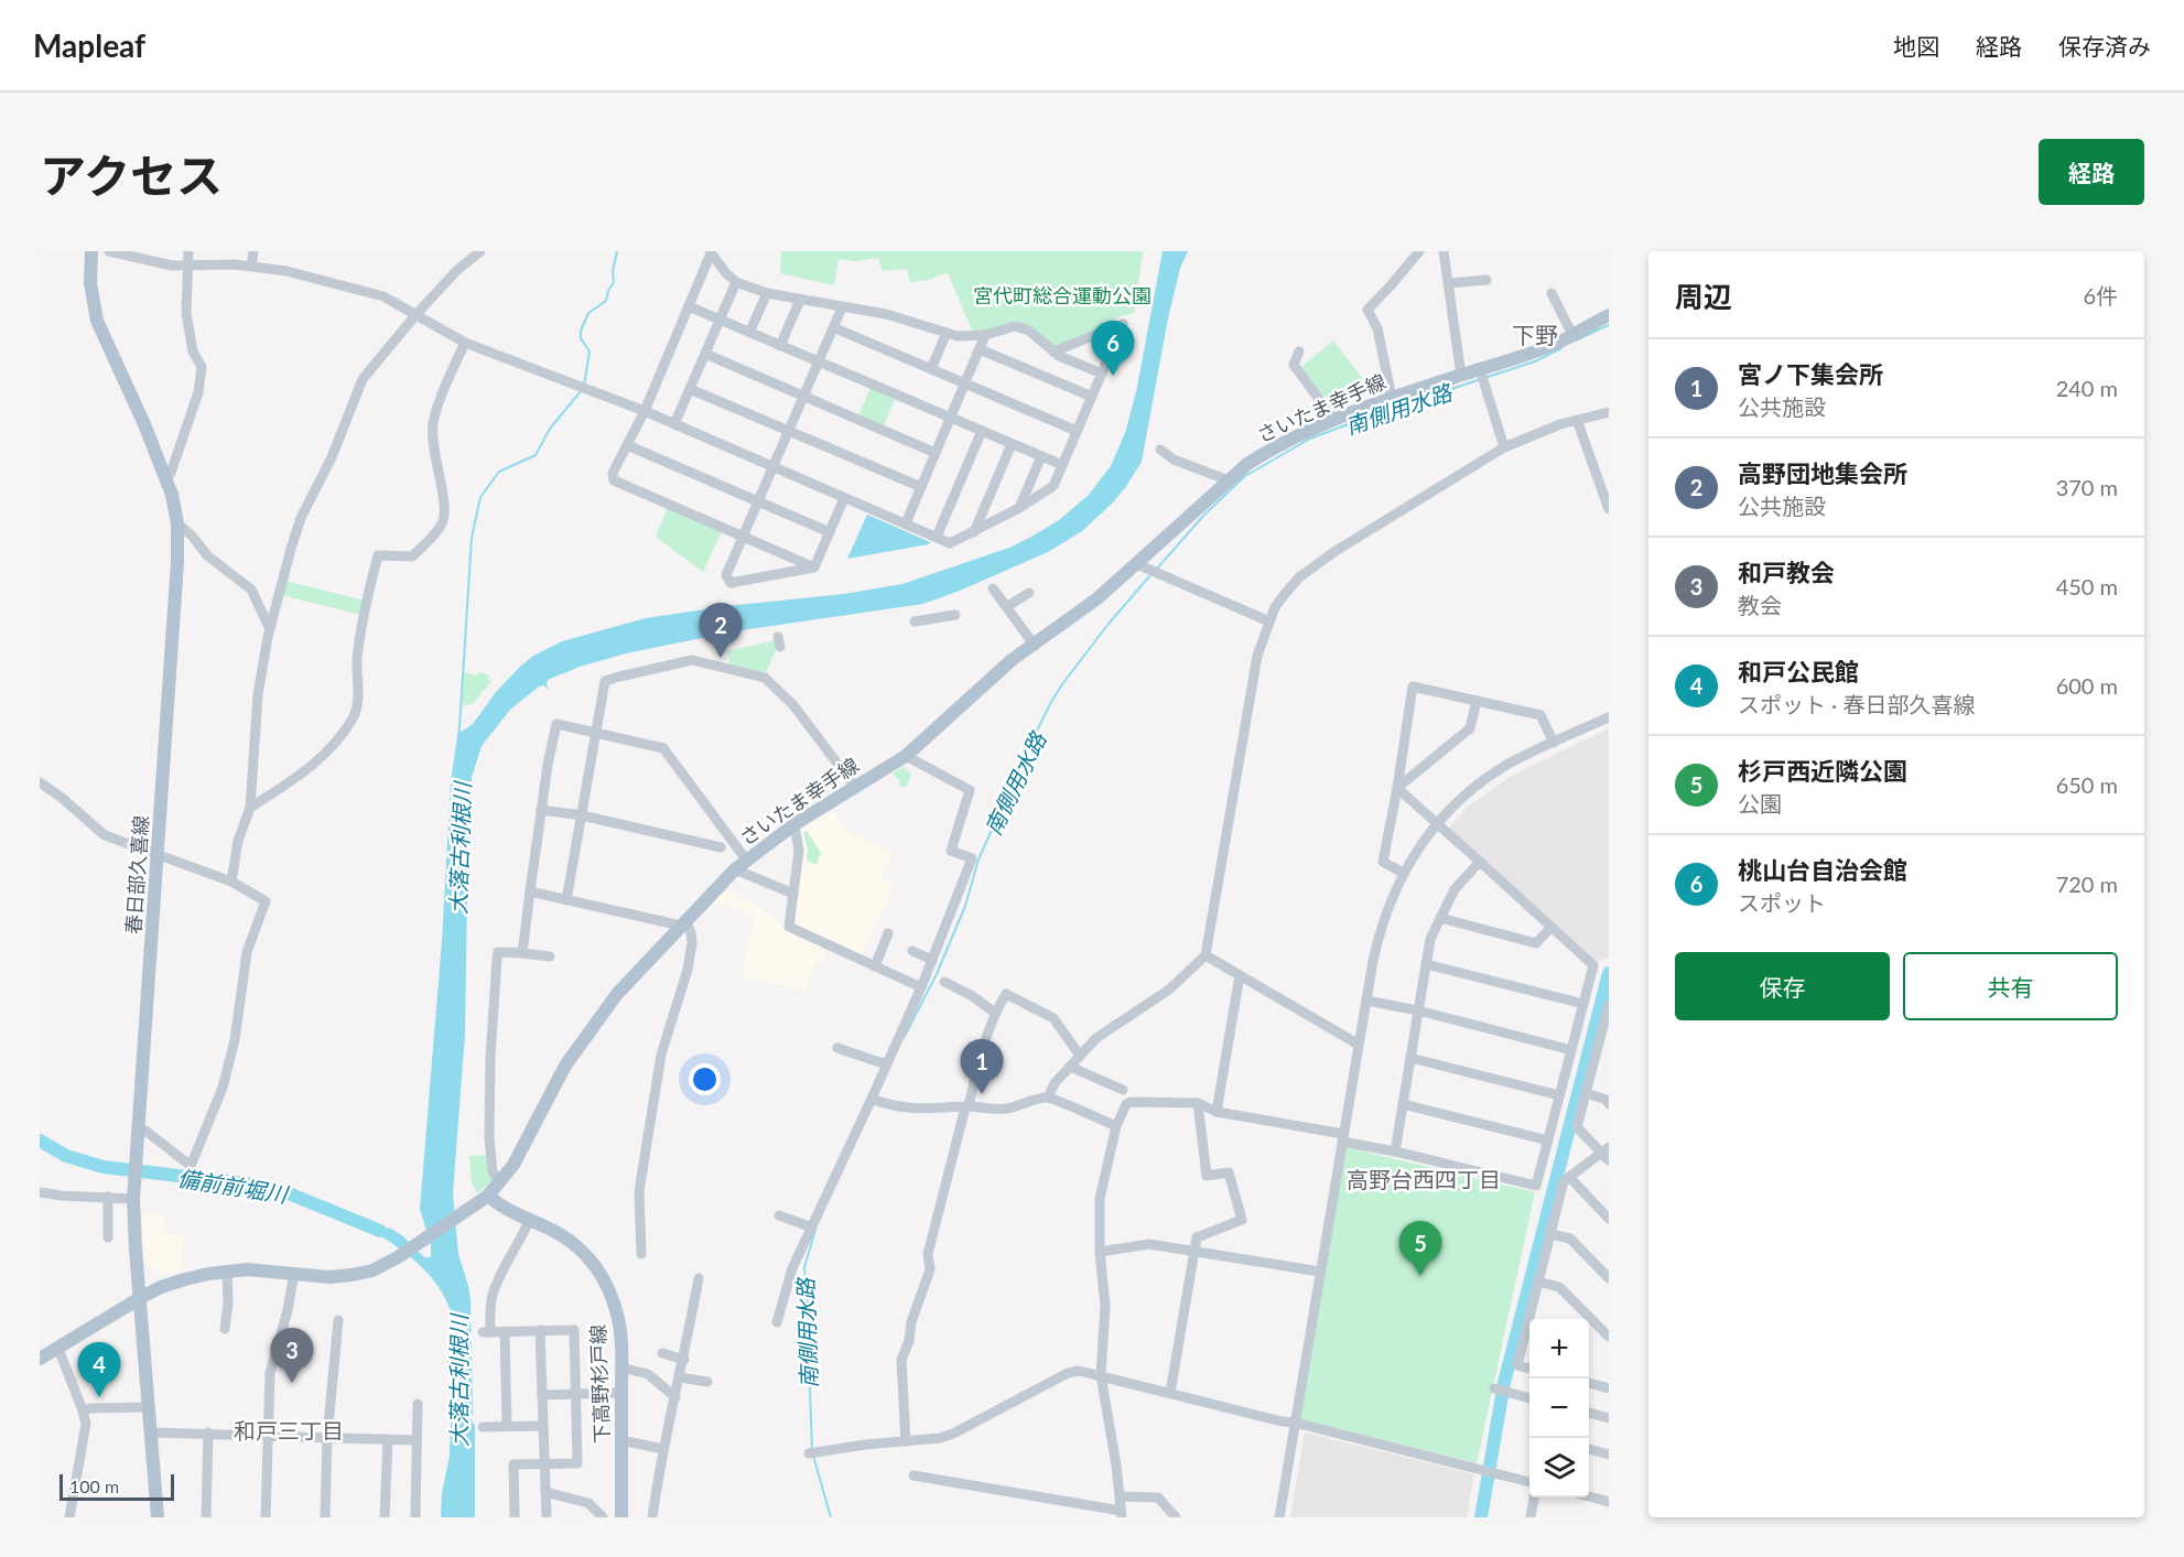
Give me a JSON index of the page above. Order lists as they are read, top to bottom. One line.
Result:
{"streets":{"main road":["さいたま幸手線","春日部久喜線","下高野杉戸線"]},"crossings":[["さいたま幸手線","春日部久喜線"],["さいたま幸手線","下高野杉戸線"]],"districts":["下野","高野台西四丁目","和戸三丁目"],"water":["南側用水路","大落古利根川","備前前堀川"],"parks":["宮代町総合運動公園"],"scale_bar":"100 m","page":{"header":"Mapleaf","nav":["地図","経路","保存済み"],"title":"アクセス","buttons":["経路",["保存","共有"]],"heading":["周辺","6件"],"pins":["6","2","1","5","3","4"],"list":[{"mark":"1","name":"宮ノ下集会所","note":"公共施設","value":"240 m"},{"mark":"2","name":"高野団地集会所","note":"公共施設","value":"370 m"},{"mark":"3","name":"和戸教会","note":"教会","value":"450 m"},{"mark":"4","name":"和戸公民館","note":"スポット · 春日部久喜線","value":"600 m"},{"mark":"5","name":"杉戸西近隣公園","note":"公園","value":"650 m"},{"mark":"6","name":"桃山台自治会館","note":"スポット","value":"720 m"}],"map_buttons":["+","−"],"scale":"100 m"}}
